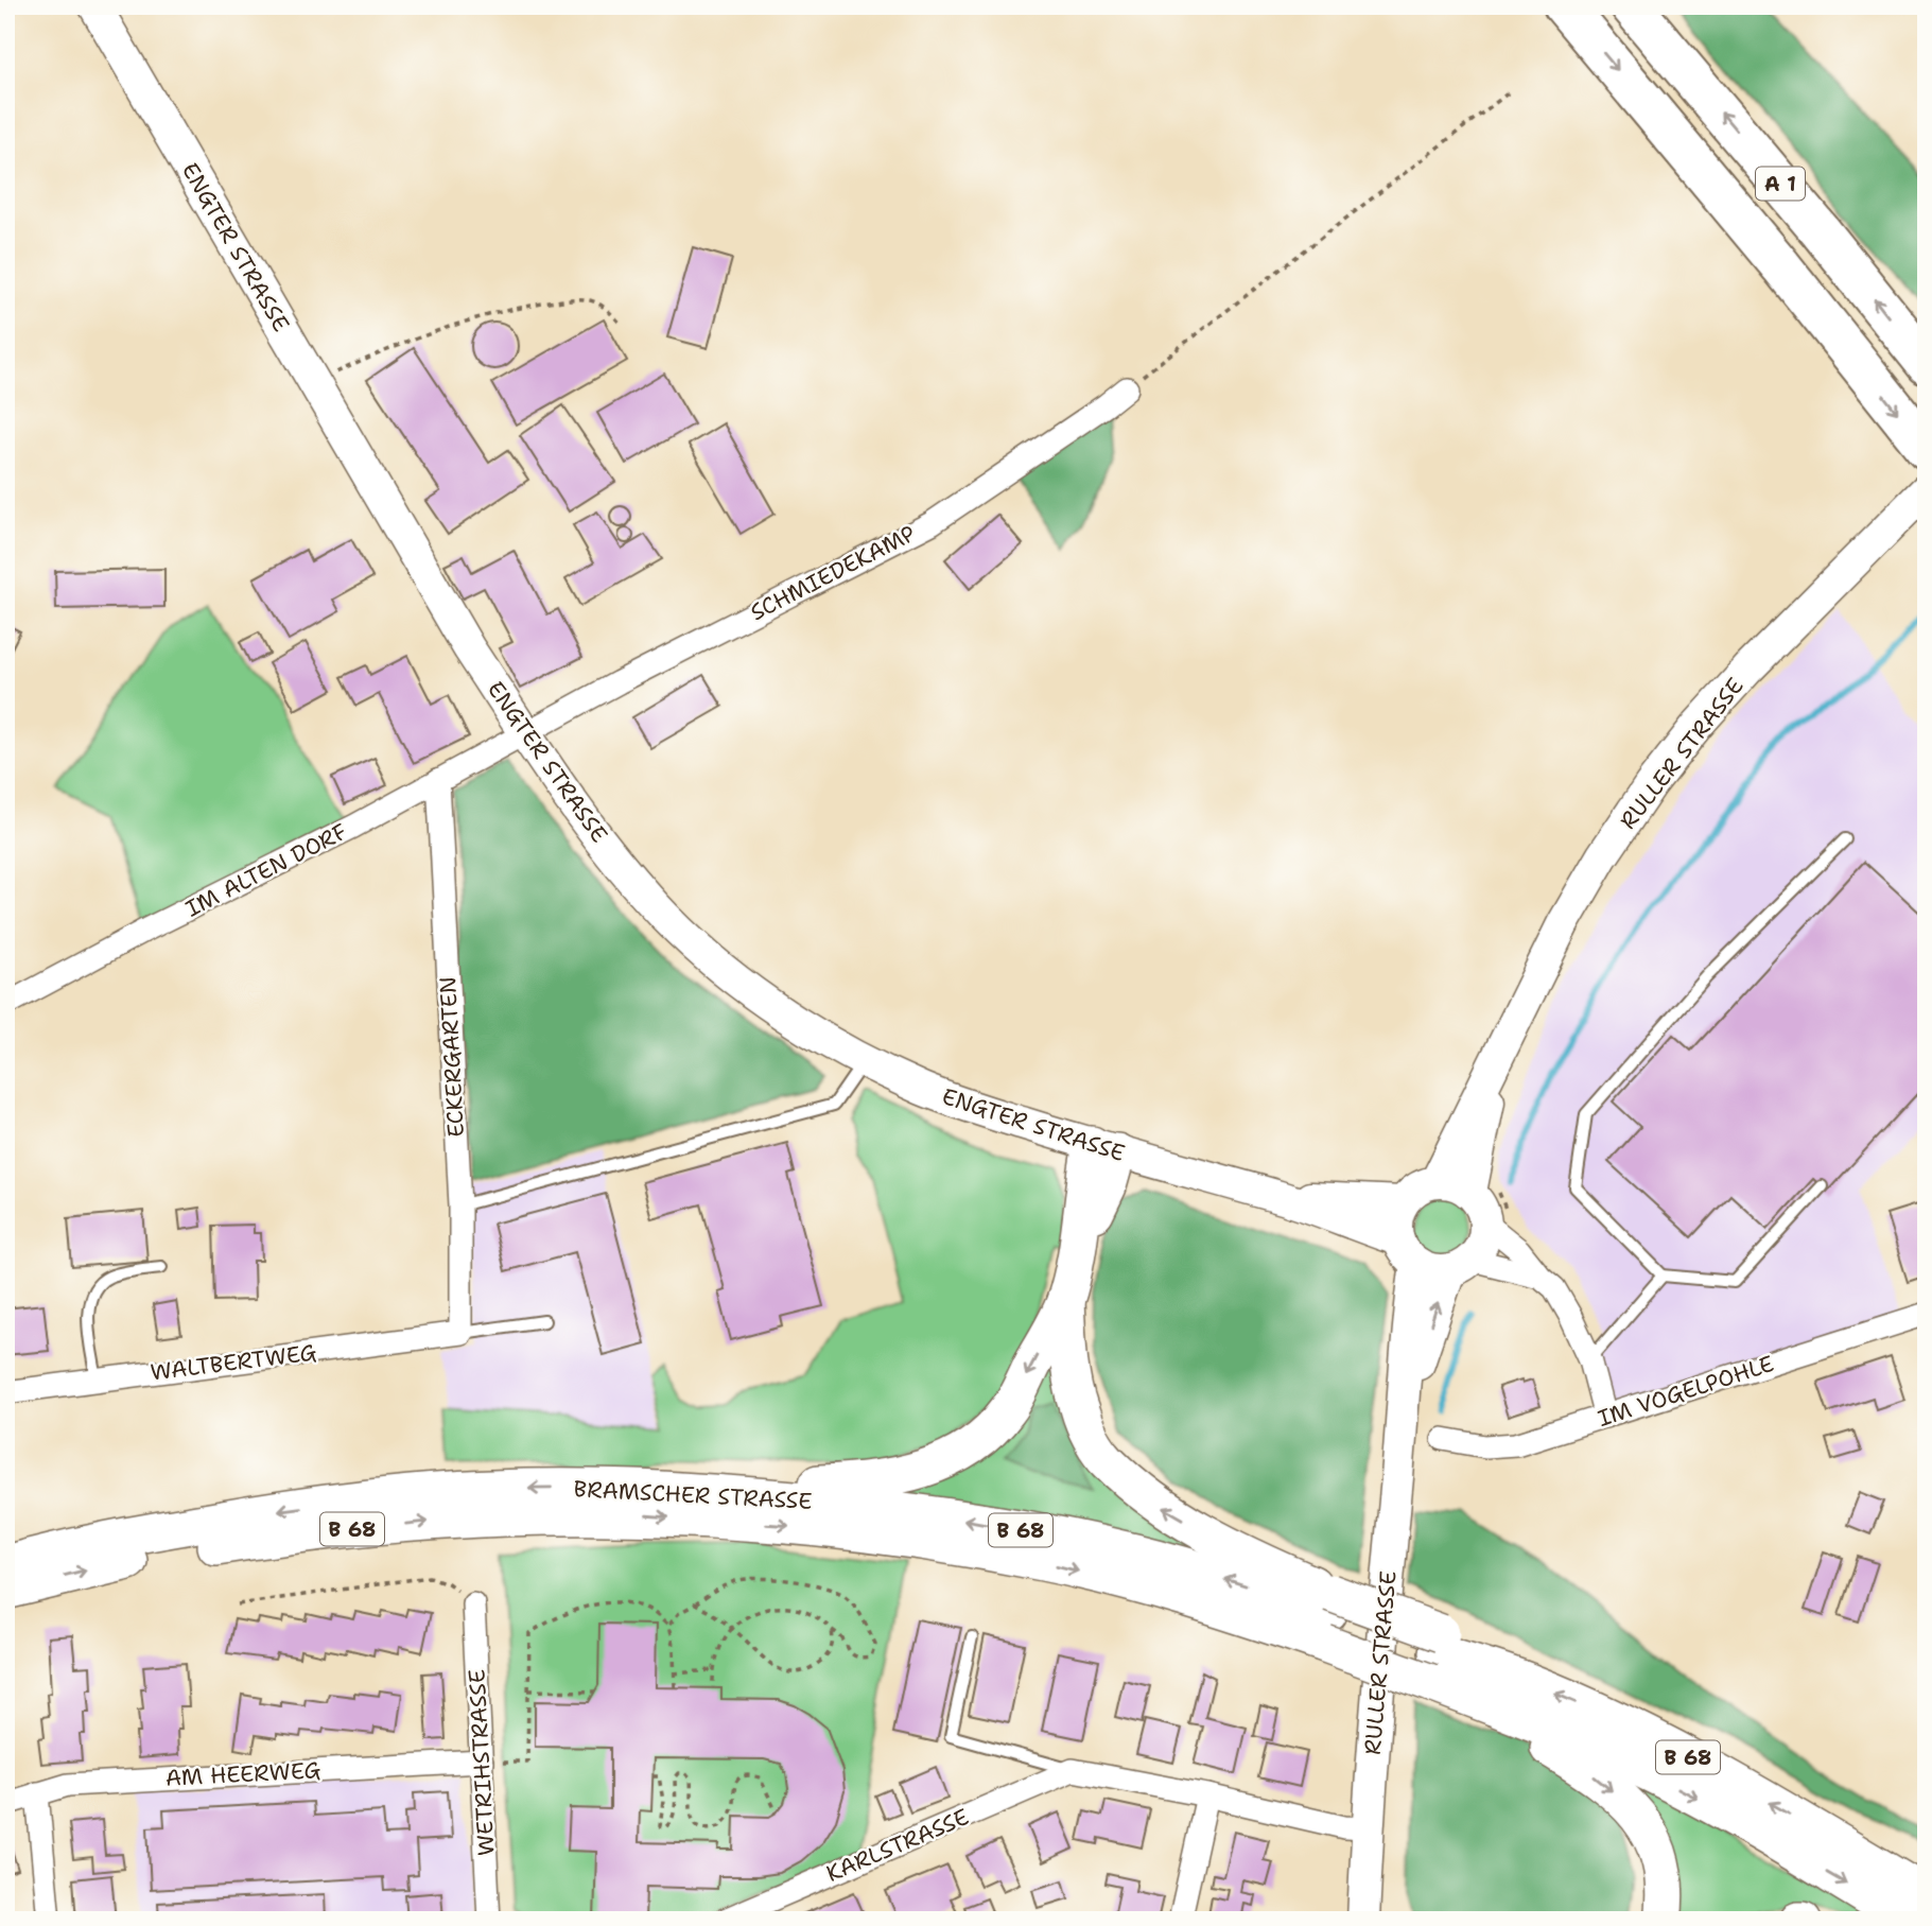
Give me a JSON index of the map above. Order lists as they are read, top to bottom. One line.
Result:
{"streets":{"highway":["A 1","BRAMSCHER STRASSE","B 68"],"main road":["ENGTER STRASSE","RULLER STRASSE"],"street":["SCHMIEDEKAMP","IM ALTEN DORF","ECKERGARTEN","WALTBERTWEG","IM VOGELPOHLE","WETRIHSTRASSE","AM HEERWEG","KARLSTRASSE"]},"crossings":[["ENGTER STRASSE","SCHMIEDEKAMP"],["ENGTER STRASSE","RULLER STRASSE"],["ENGTER STRASSE","IM ALTEN DORF"],["SCHMIEDEKAMP","IM ALTEN DORF"],["IM ALTEN DORF","ECKERGARTEN"],["ECKERGARTEN","WALTBERTWEG"],["BRAMSCHER STRASSE","B 68"],["WETRIHSTRASSE","AM HEERWEG"]]}
